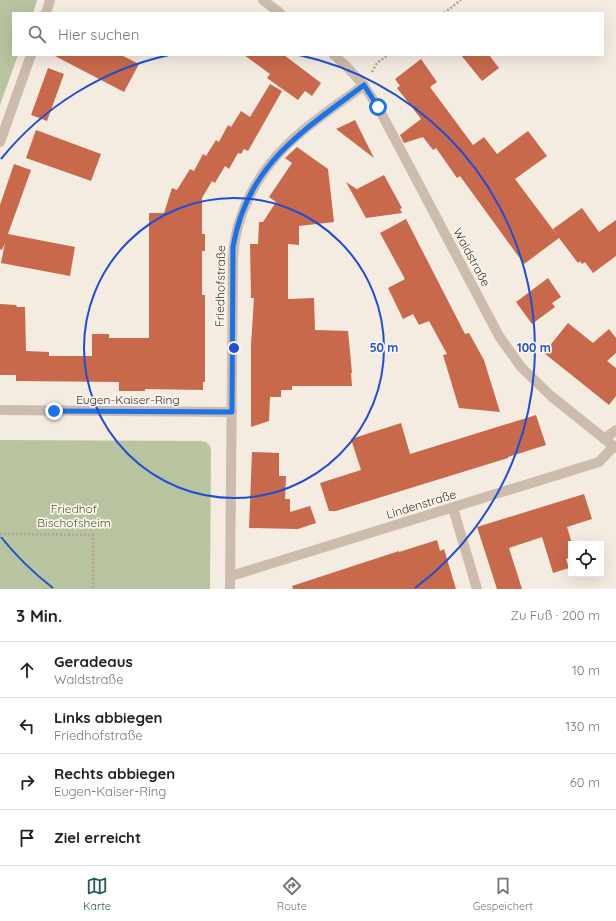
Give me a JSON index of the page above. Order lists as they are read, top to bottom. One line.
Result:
{"streets":{"street":["Waldstraße","Friedhofstraße","Eugen-Kaiser-Ring","Lindenstraße"]},"crossings":[["Waldstraße","Friedhofstraße"],["Waldstraße","Lindenstraße"],["Friedhofstraße","Eugen-Kaiser-Ring"],["Friedhofstraße","Lindenstraße"]],"parks":["Friedhof Bischofsheim"],"page":{"search":"Hier suchen","heading":["3 Min.","Zu Fuß · 200 m"],"list":[["Geradeaus","Waldstraße","10 m"],["Links abbiegen","Friedhofstraße","130 m"],["Rechts abbiegen","Eugen-Kaiser-Ring","60 m"],"Ziel erreicht"],"nav":["Karte","Route","Gespeichert"]},"rings":["50 m","100 m"]}
